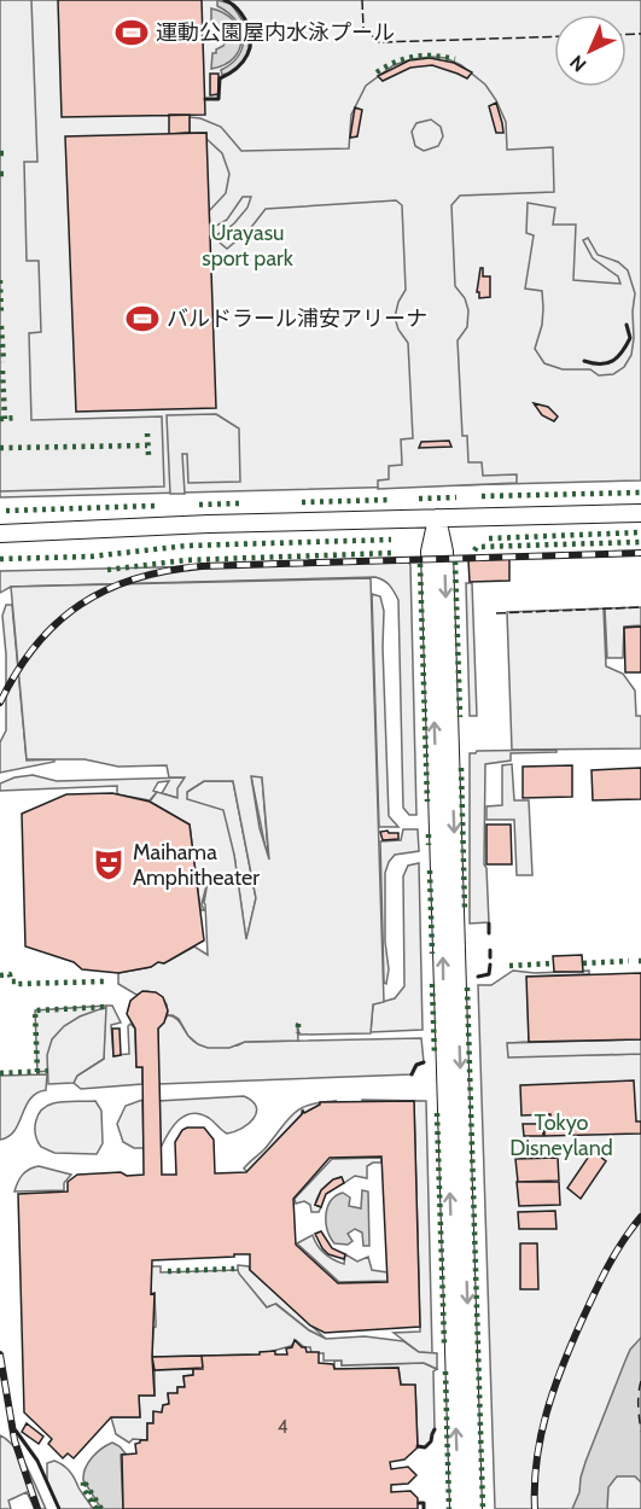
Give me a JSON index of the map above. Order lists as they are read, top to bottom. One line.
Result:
{"parks":["Urayasu sport park","Tokyo Disneyland"],"places":{"sports":["運動公園屋内水泳プール","バルドラール浦安アリーナ"],"theatre":["Maihama Amphitheater"]},"house_numbers":["4"],"north":"bottom left"}
